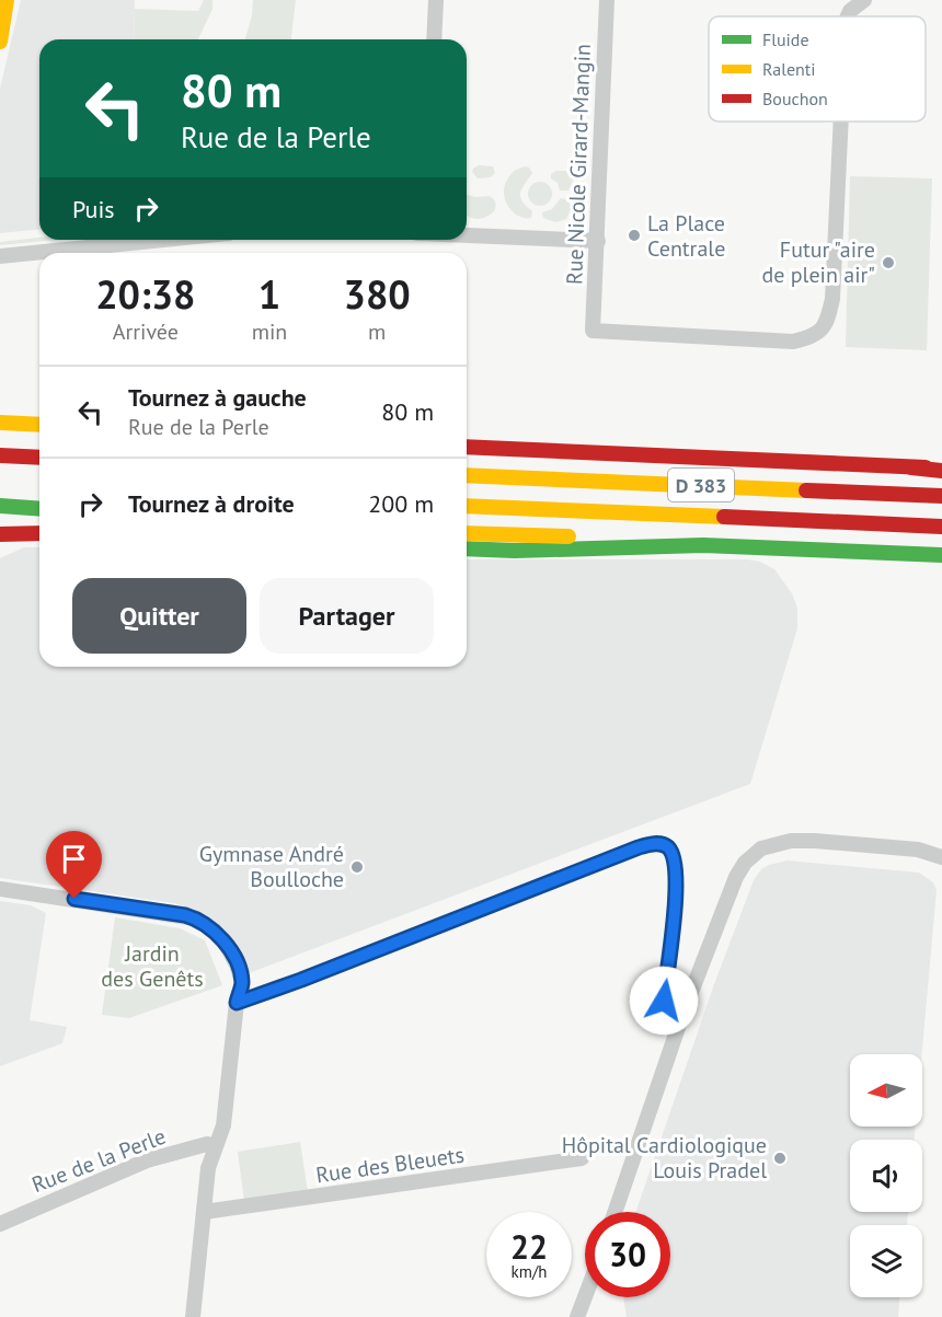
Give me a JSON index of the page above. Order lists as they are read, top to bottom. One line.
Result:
{"streets":{"main road":["D 383"],"street":["Rue Nicole Girard-Mangin","Rue de la Perle","Rue des Bleuets"]},"parks":["Jardin des Genêts"],"places":["La Place Centrale","Futur \"aire de plein air\"","Gymnase André Boulloche","Hôpital Cardiologique Louis Pradel"],"legend":["Fluide","Ralenti","Bouchon"],"north":"left","page":{"turn":["80 m","Rue de la Perle"],"then":"Puis","eta":["20:38","Arrivée","1","min","380","m"],"list":[{"name":"Tournez à gauche","note":"Rue de la Perle","value":"80 m"},{"name":"Tournez à droite","value":"200 m"}],"buttons":["Quitter","Partager"],"speed":"22 km/h","limit":"30"}}
